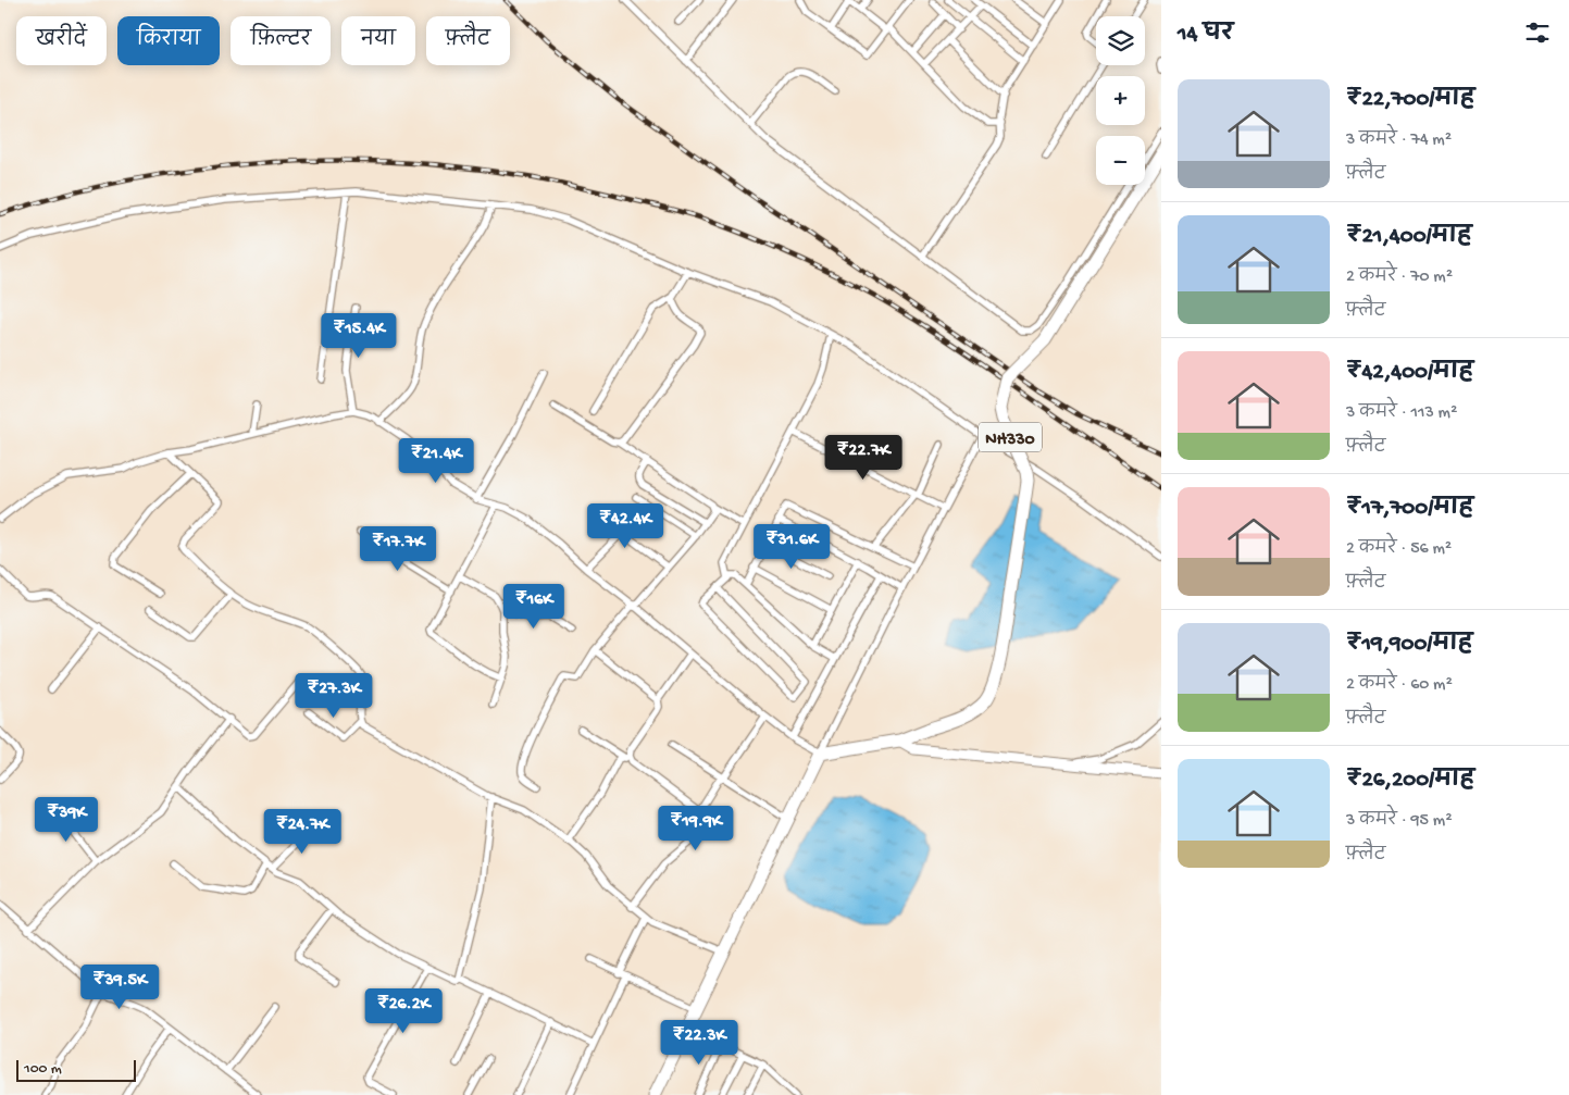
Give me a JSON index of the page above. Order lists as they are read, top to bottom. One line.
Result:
{"streets":{"highway":["NH330"]},"scale_bar":"100 m","page":{"heading":"14 घर","map_buttons":["+","−"],"chip":["खरीदें","किराया","फ़िल्टर","नया","फ़्लैट"],"list":[{"name":"₹22,700/माह","note":"3 कमरे · 74 m² · फ़्लैट"},{"name":"₹21,400/माह","note":"2 कमरे · 70 m² · फ़्लैट"},{"name":"₹42,400/माह","note":"3 कमरे · 113 m² · फ़्लैट"},{"name":"₹17,700/माह","note":"2 कमरे · 56 m² · फ़्लैट"},{"name":"₹19,900/माह","note":"2 कमरे · 60 m² · फ़्लैट"},{"name":"₹26,200/माह","note":"3 कमरे · 95 m² · फ़्लैट"}],"price":["₹15.4K","₹22.7K","₹21.4K","₹42.4K","₹31.6K","₹17.7K","₹16K","₹27.3K","₹39K","₹19.9K","₹24.7K","₹39.5K","₹26.2K","₹22.3K"],"scale":"100 m"}}
